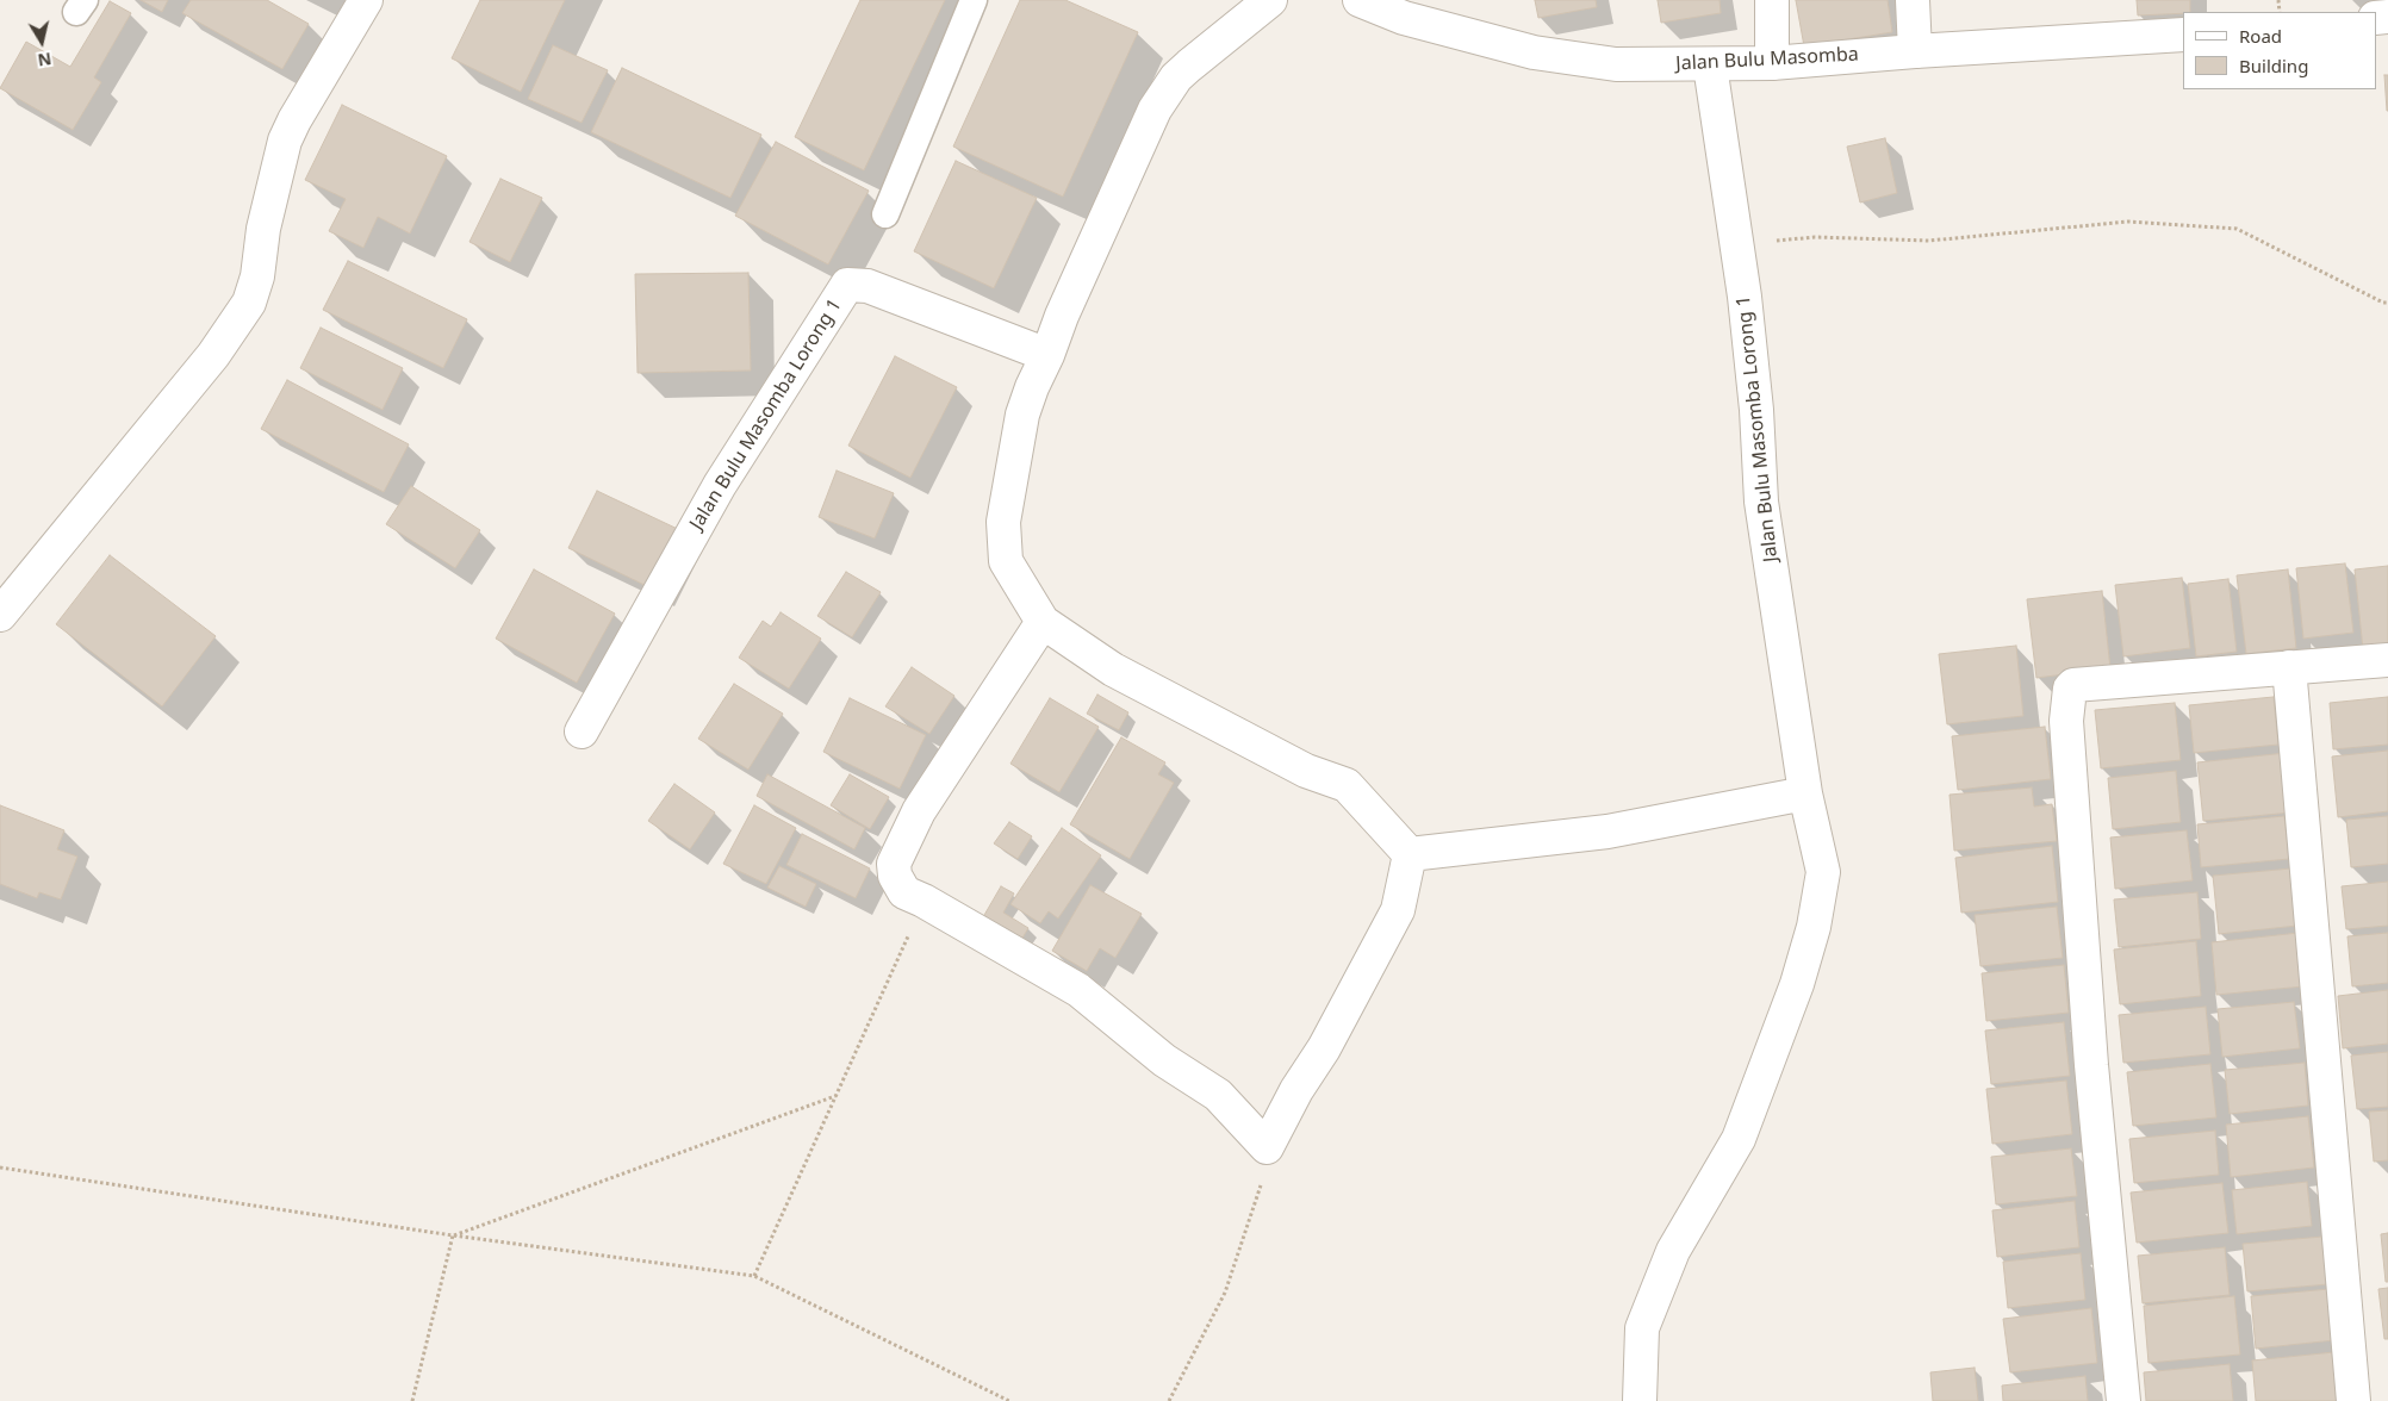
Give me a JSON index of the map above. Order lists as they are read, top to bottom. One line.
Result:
{"streets":{"street":["Jalan Bulu Masomba","Jalan Bulu Masomba Lorong 1"]},"crossings":[["Jalan Bulu Masomba","Jalan Bulu Masomba Lorong 1"]],"legend":["Road","Building"],"north":"bottom"}
